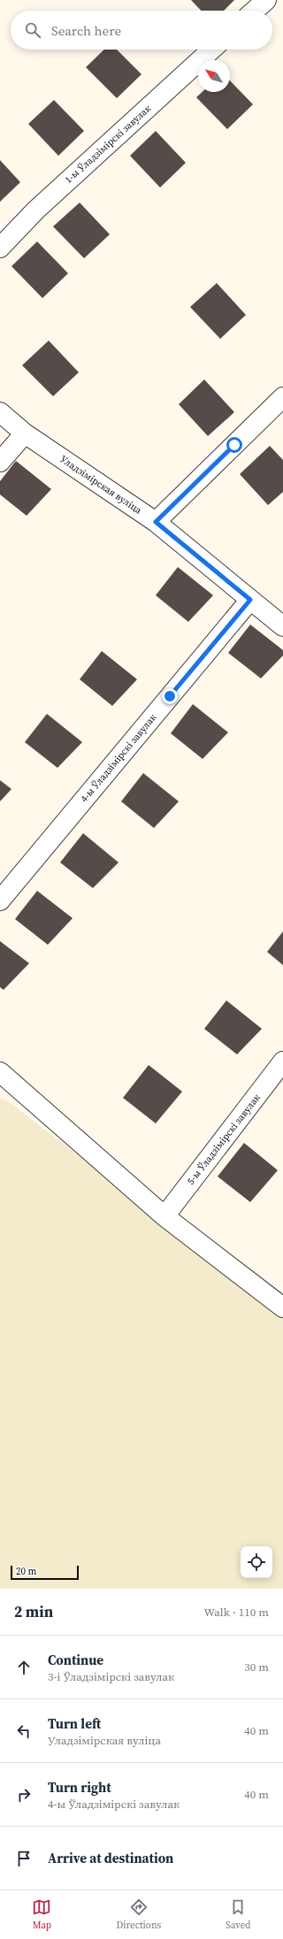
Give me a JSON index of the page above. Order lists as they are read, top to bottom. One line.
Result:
{"streets":{"street":["1-ы Ўладзімірскі завулак","Уладзімірская вуліца","4-ы Ўладзімірскі завулак","5-ы Ўладзімірскі завулак"]},"crossings":[["Уладзімірская вуліца","4-ы Ўладзімірскі завулак"]],"scale_bar":"20 m","north":"top left","page":{"search":"Search here","scale":"20 m","heading":["2 min","Walk · 110 m"],"list":[["Continue","3-і Ўладзімірскі завулак","30 m"],["Turn left","Уладзімірская вуліца","40 m"],["Turn right","4-ы Ўладзімірскі завулак","40 m"],"Arrive at destination"],"nav":["Map","Directions","Saved"]}}
